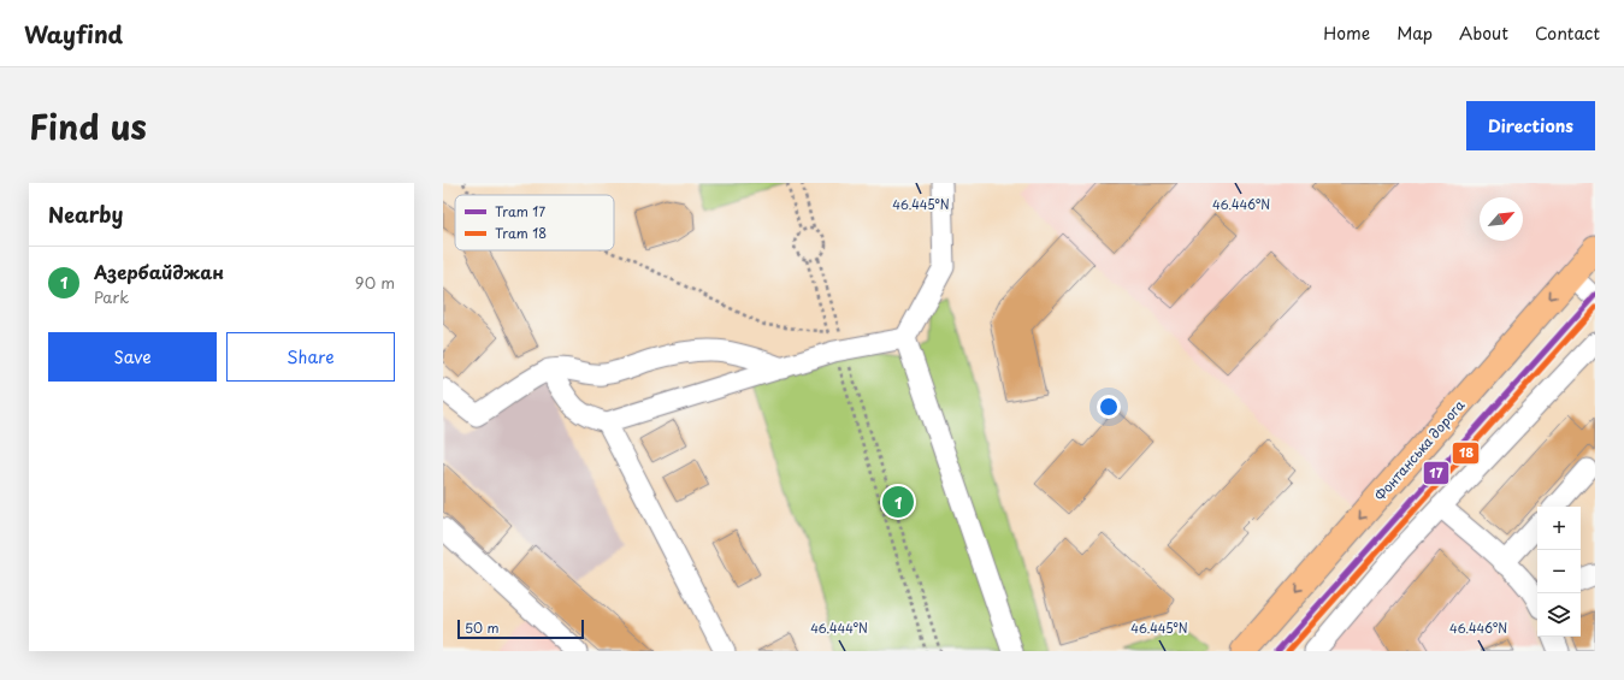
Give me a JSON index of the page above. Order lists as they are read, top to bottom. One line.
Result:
{"streets":{"main road":["Фонтанська дорога"]},"one_way":["Фонтанська дорога"],"lines":["tram line 17","tram line 18"],"legend":["Tram 17","Tram 18"],"scale_bar":"50 m","north":"top right","page":{"header":"Wayfind","nav":["Home","Map","About","Contact"],"title":"Find us","buttons":["Directions",["Save","Share"]],"heading":"Nearby","list":[{"mark":"1","name":"Азербайджан","note":"Park","value":"90 m"}],"pins":"1","map_buttons":["+","−"],"scale":"50 m"},"coordinates":["46.445°N","46.446°N","46.444°N"]}
